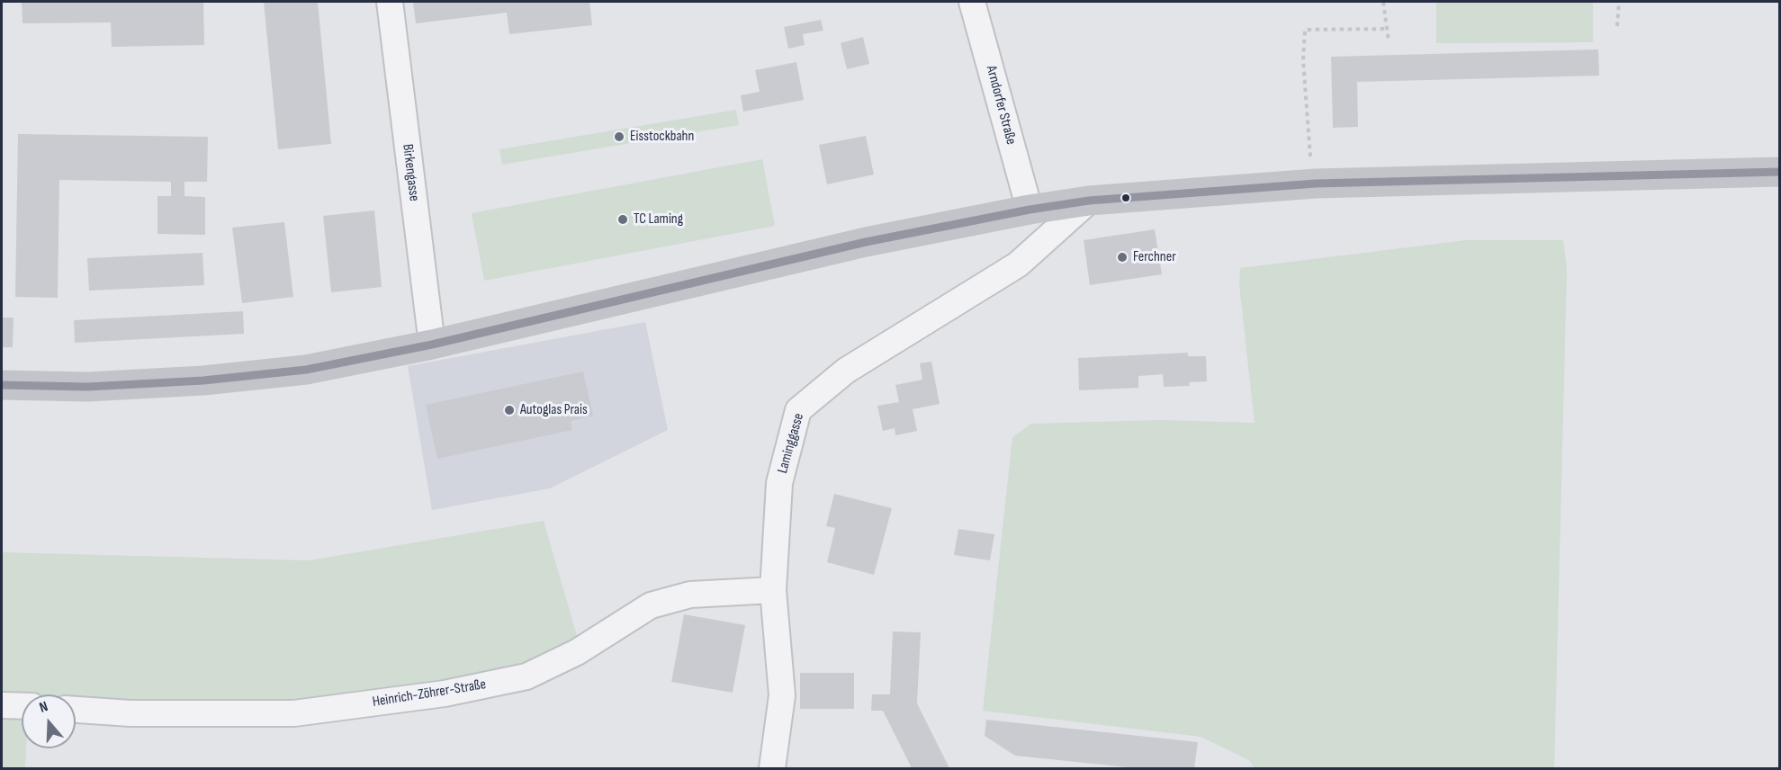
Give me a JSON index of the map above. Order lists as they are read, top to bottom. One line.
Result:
{"streets":{"street":["Arndorfer Straße","Birkengasse","Laminggasse","Heinrich-Zöhrer-Straße"]},"crossings":[["Laminggasse","Heinrich-Zöhrer-Straße"]],"places":["Eisstockbahn","TC Laming","Ferchner","Autoglas Prais"],"north":"top"}
